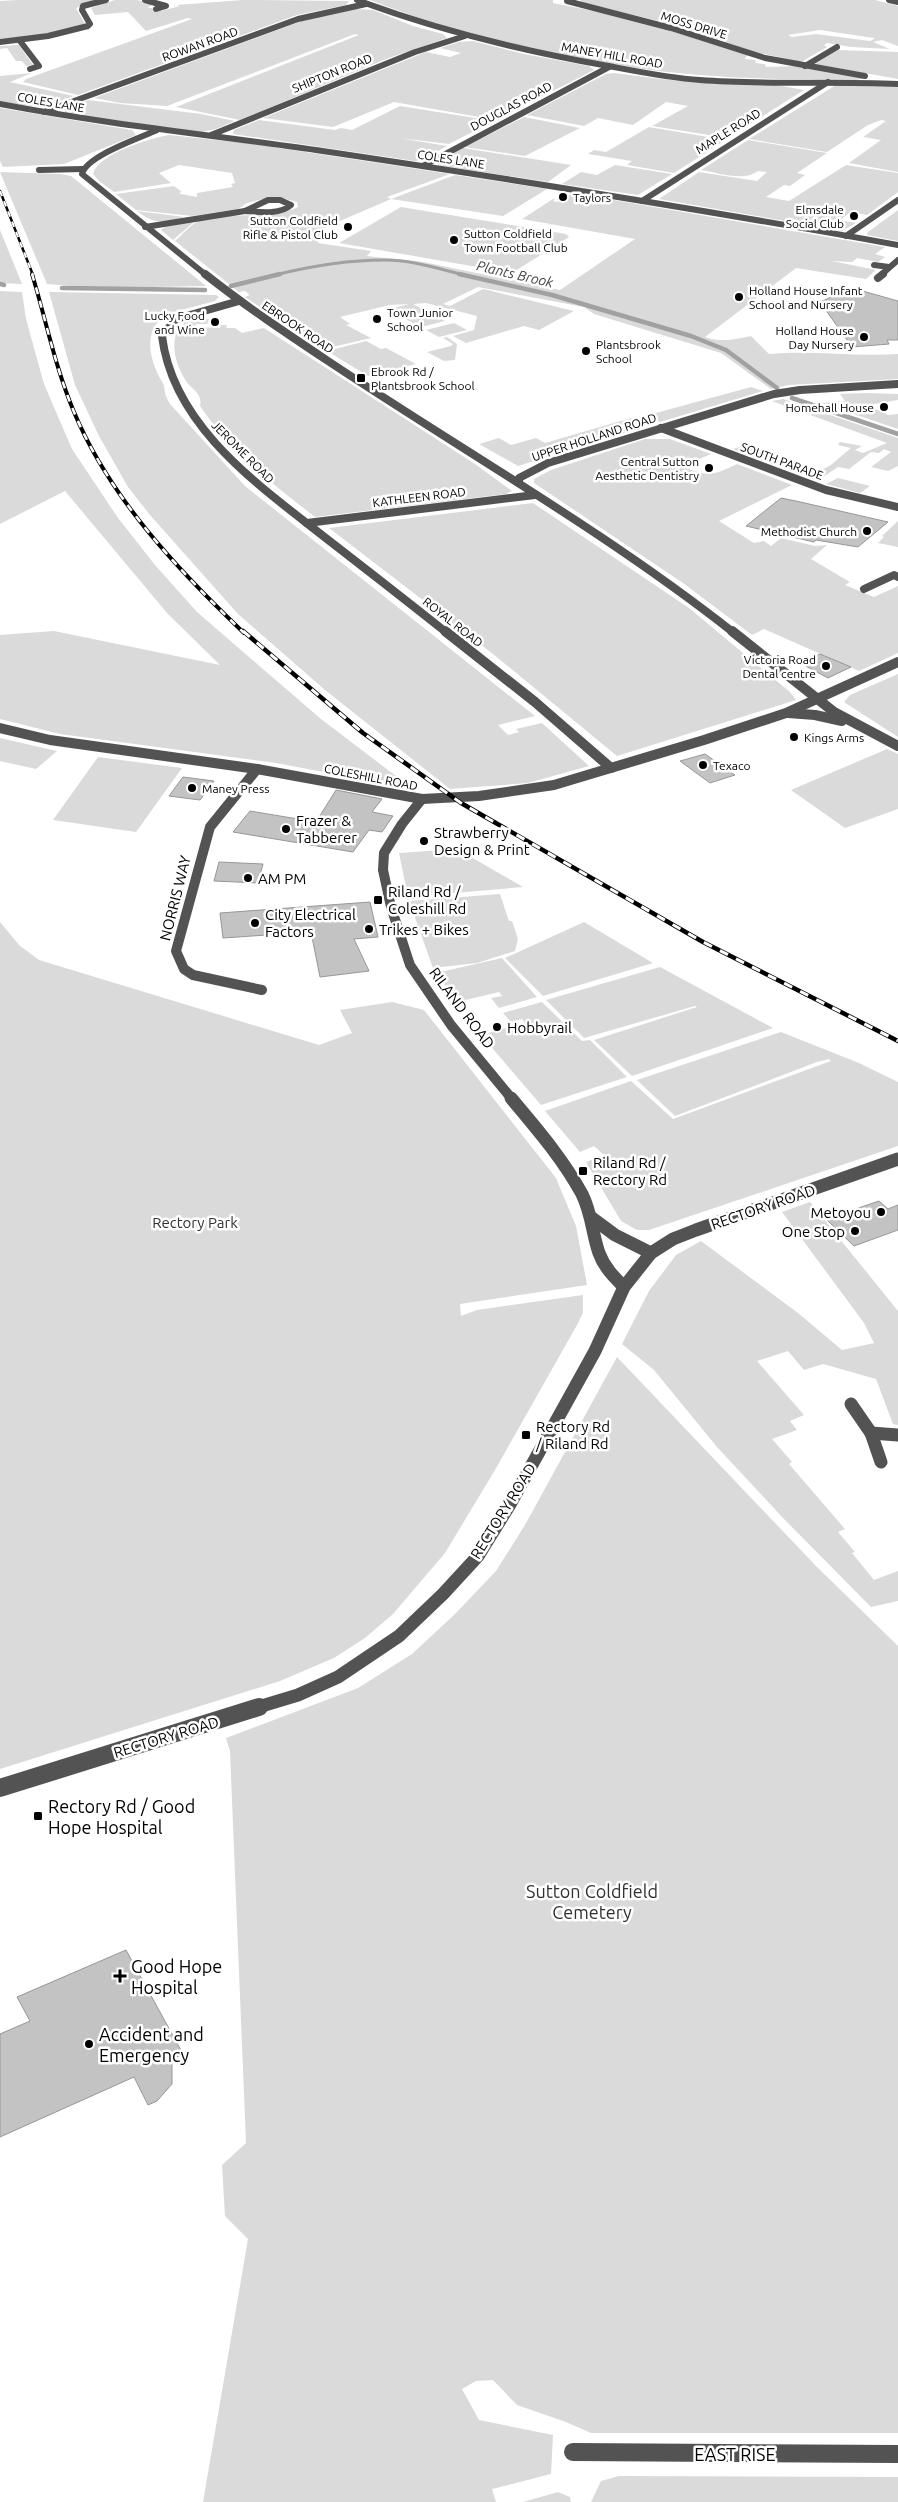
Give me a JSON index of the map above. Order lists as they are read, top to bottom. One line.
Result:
{"streets":{"street":["MOSS DRIVE","ROWAN ROAD","MANEY HILL ROAD","SHIPTON ROAD","COLES LANE","DOUGLAS ROAD","MAPLE ROAD","EBROOK ROAD","UPPER HOLLAND ROAD","JEROME ROAD","SOUTH PARADE","KATHLEEN ROAD","ROYAL ROAD","COLESHILL ROAD","NORRIS WAY","RILAND ROAD","RECTORY ROAD","EAST RISE"]},"crossings":[["MOSS DRIVE","MANEY HILL ROAD"],["ROWAN ROAD","MANEY HILL ROAD"],["ROWAN ROAD","COLES LANE"],["MANEY HILL ROAD","SHIPTON ROAD"],["MANEY HILL ROAD","DOUGLAS ROAD"],["MANEY HILL ROAD","MAPLE ROAD"],["SHIPTON ROAD","COLES LANE"],["COLES LANE","DOUGLAS ROAD"],["COLES LANE","MAPLE ROAD"],["EBROOK ROAD","UPPER HOLLAND ROAD"],["EBROOK ROAD","JEROME ROAD"],["UPPER HOLLAND ROAD","SOUTH PARADE"],["JEROME ROAD","ROYAL ROAD"],["KATHLEEN ROAD","ROYAL ROAD"],["ROYAL ROAD","COLESHILL ROAD"],["COLESHILL ROAD","NORRIS WAY"],["COLESHILL ROAD","RILAND ROAD"],["RILAND ROAD","RECTORY ROAD"]],"water":["Plants Brook"],"parks":["Rectory Park","Sutton Coldfield Cemetery"],"places":{"other":["Taylors","Elmsdale Social Club","Sutton Coldfield Rifle & Pistol Club","Sutton Coldfield Town Football Club","Holland House Infant School and Nursery","Town Junior School","Lucky Food and Wine","Holland House Day Nursery","Plantsbrook School","Homehall House","Central Sutton Aesthetic Dentistry","Methodist Church","Victoria Road Dental centre","Kings Arms","Texaco","Maney Press","Frazer & Tabberer","Strawberry Design & Print","AM PM","City Electrical Factors","Trikes + Bikes","Hobbyrail","Metoyou","One Stop","Accident and Emergency"],"transit":["Ebrook Rd / Plantsbrook School","Riland Rd / Coleshill Rd","Riland Rd / Rectory Rd","Rectory Rd / Riland Rd","Rectory Rd / Good Hope Hospital"],"health":["Good Hope Hospital"]}}
